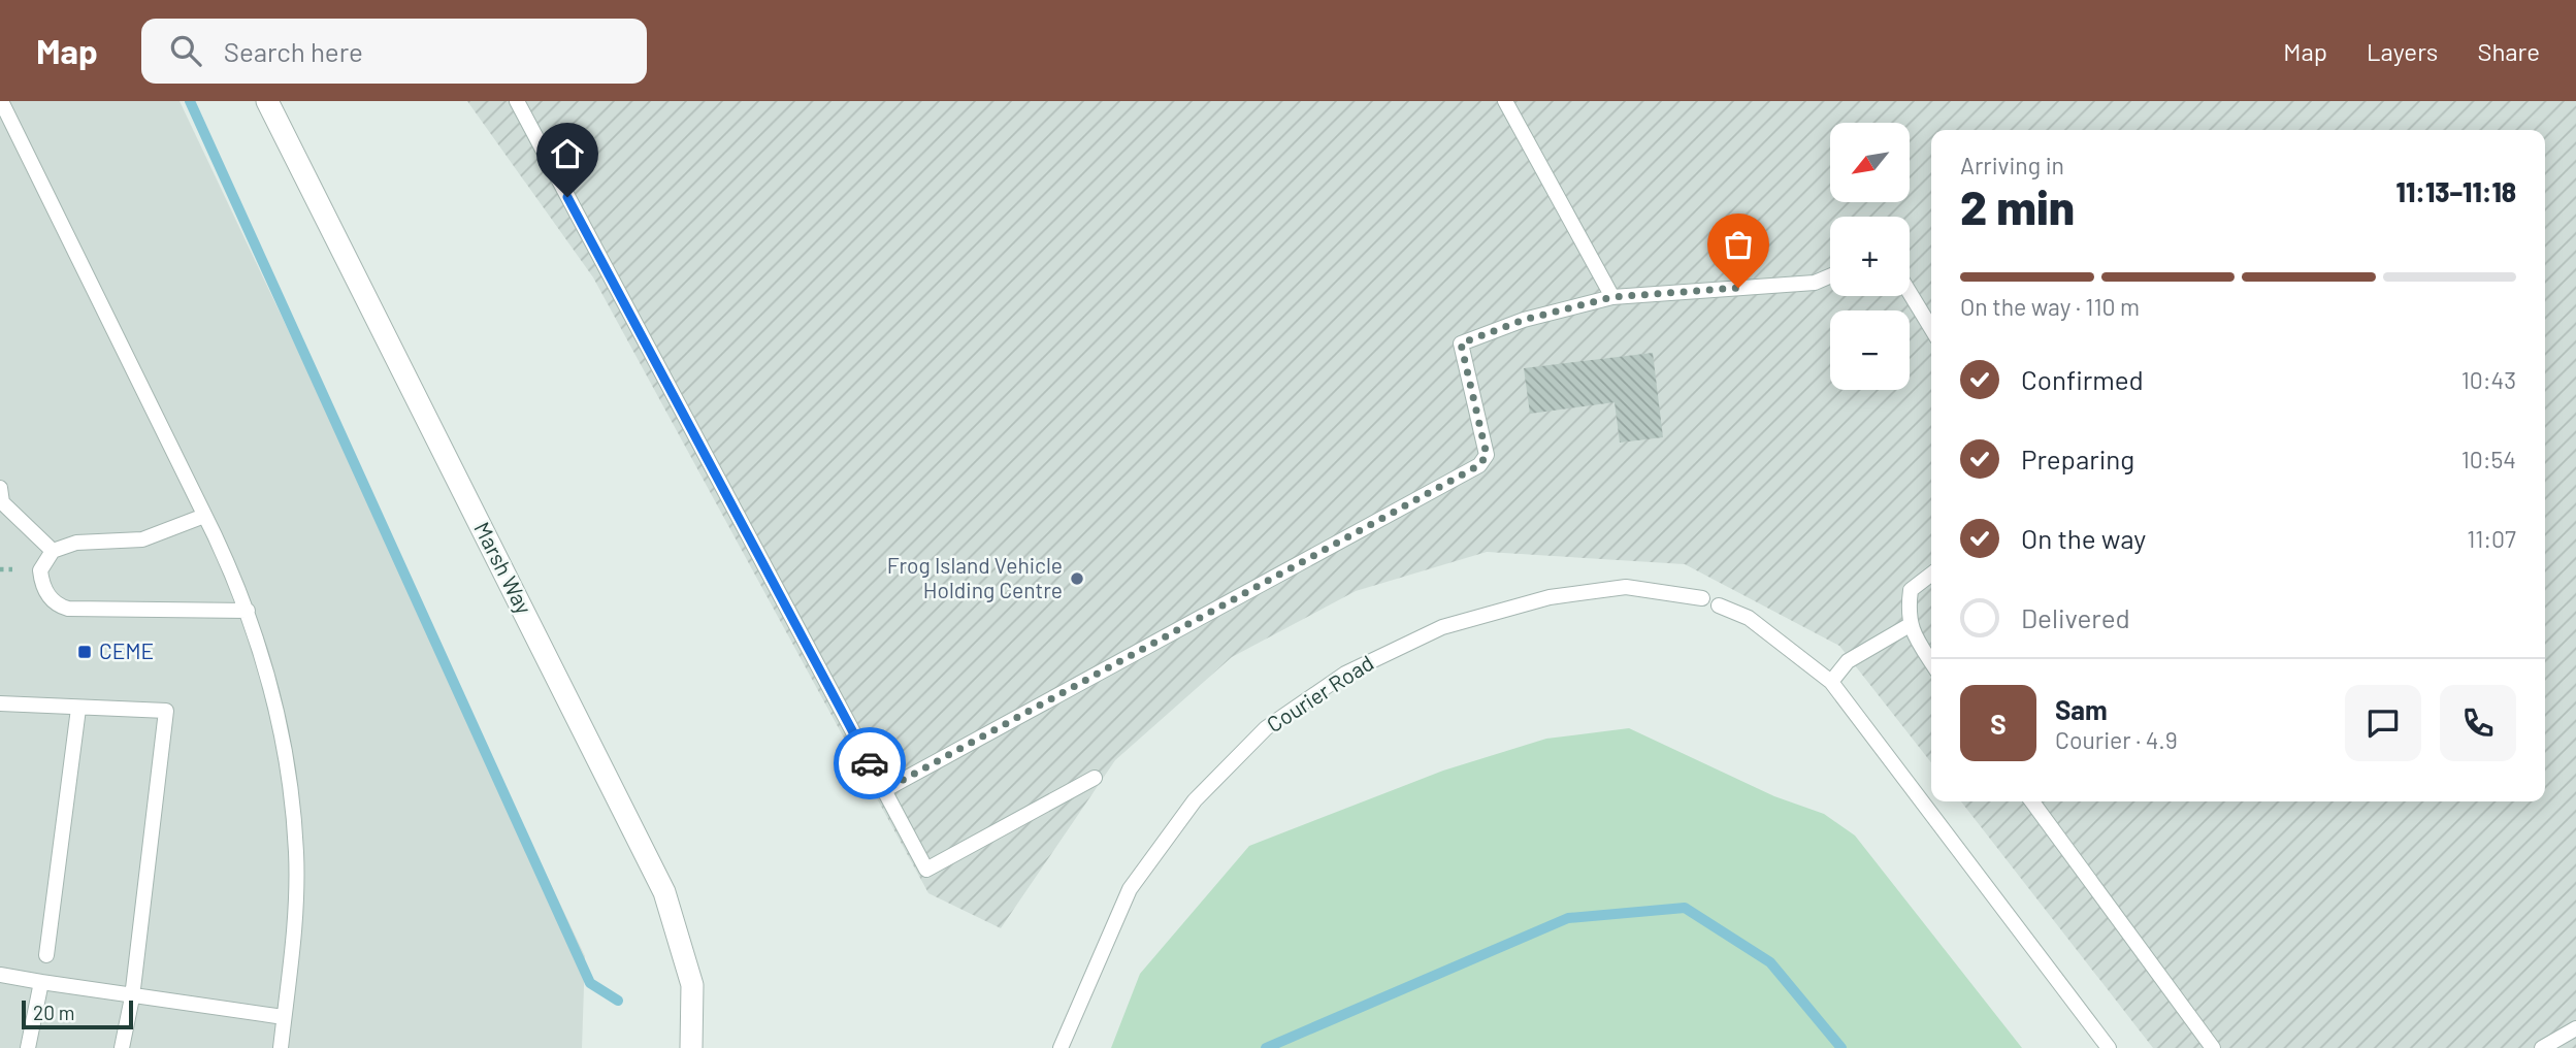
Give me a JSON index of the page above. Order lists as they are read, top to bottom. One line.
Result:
{"streets":{"street":["Marsh Way"],"lane":["Courier Road"]},"places":{"other":["Frog Island Vehicle Holding Centre"],"transit":["CEME"]},"scale_bar":"20 m","north":"bottom left","page":{"header":"Map","search":"Search here","nav":["Map","Layers","Share"],"map_buttons":["+","−"],"heading":["2 min","Arriving in","11:13–11:18"],"panel":["Sam","Courier · 4.9"],"bar":"On the way · 110 m","list":[["Confirmed","10:43"],["Preparing","10:54"],["On the way","11:07"],"Delivered"],"round":"S","scale":"20 m"}}
